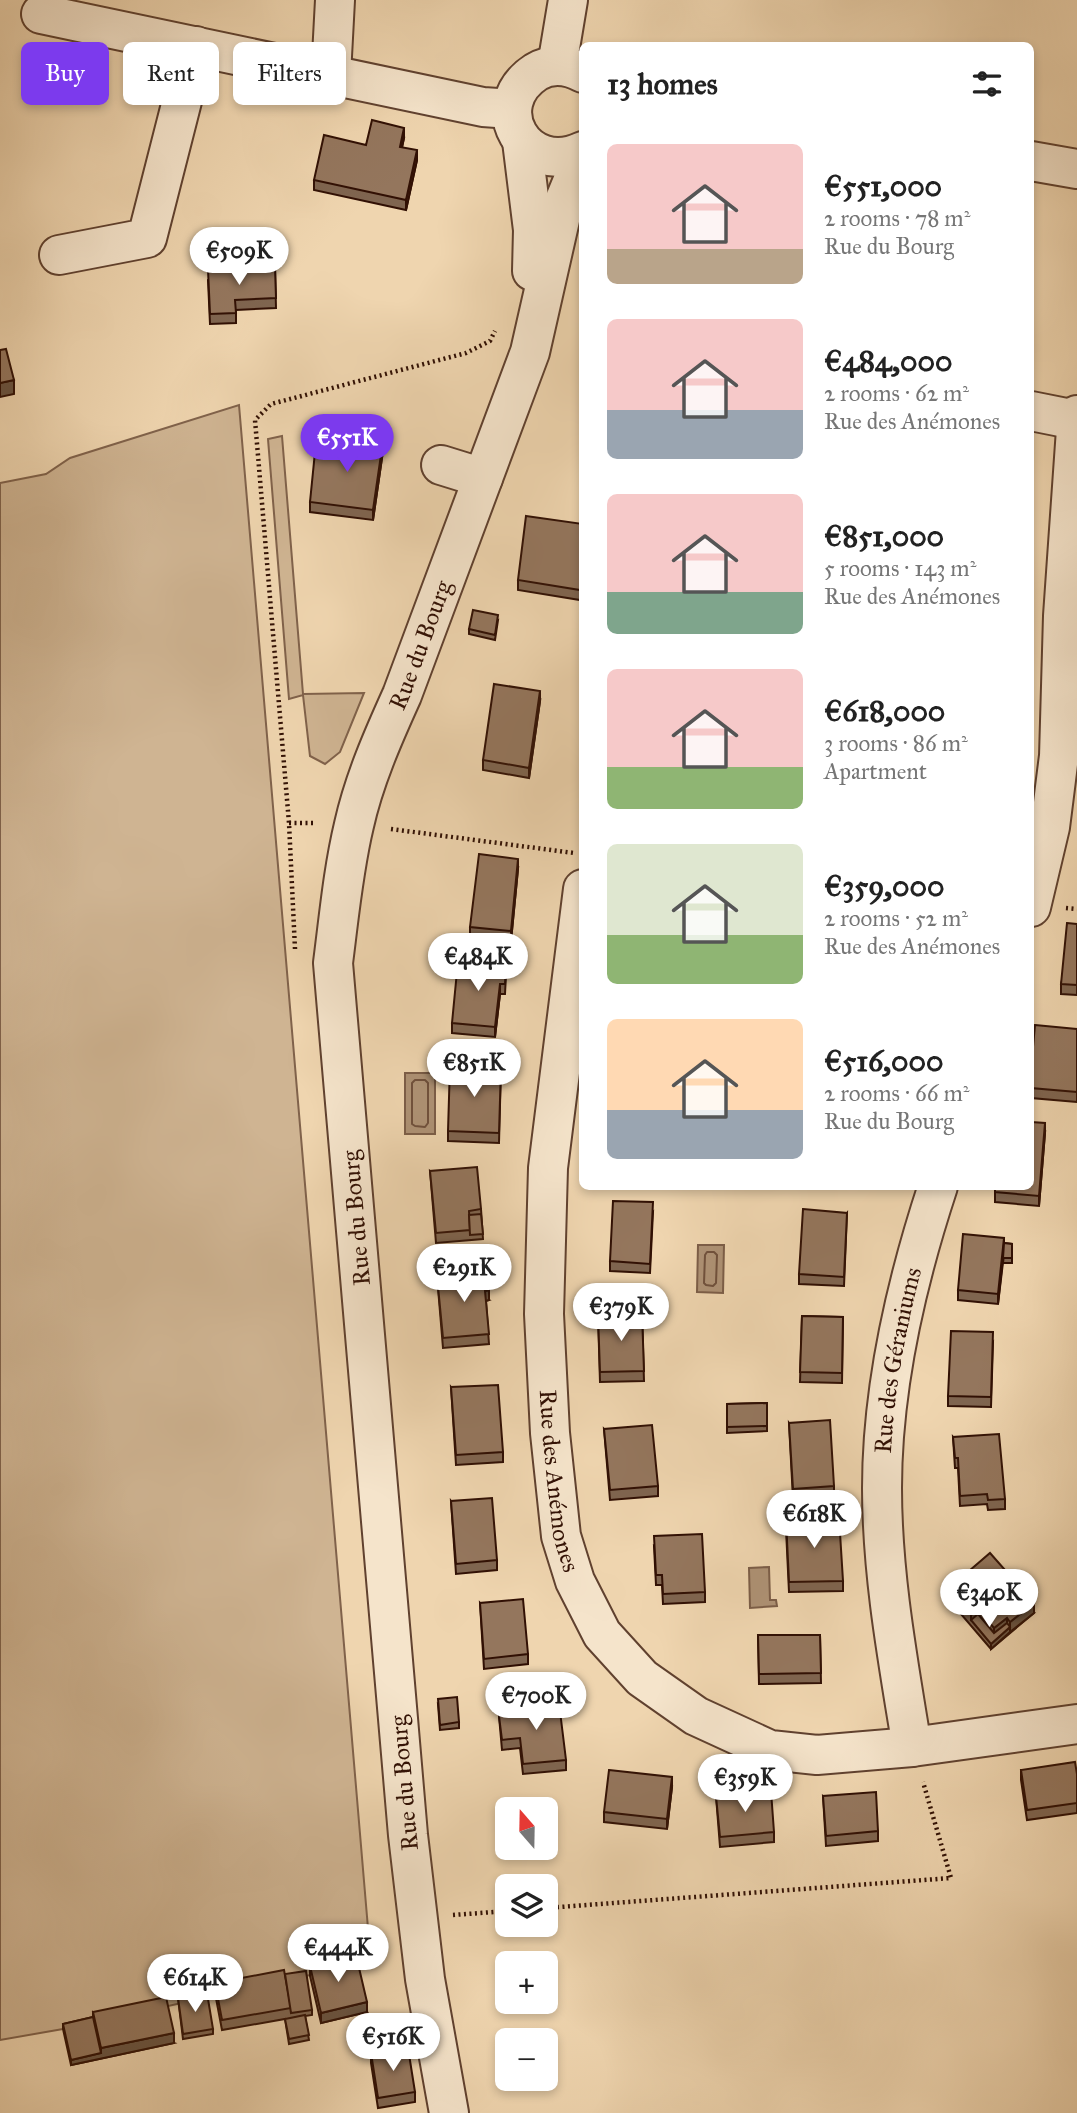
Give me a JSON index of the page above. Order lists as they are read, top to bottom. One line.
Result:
{"streets":{"street":["Rue du Bourg","Rue des Géraniums","Rue des Anémones"]},"crossings":[["Rue des Géraniums","Rue des Anémones"]],"north":"top","page":{"chip":["Buy","Rent","Filters"],"heading":"13 homes","list":[{"name":"€551,000","note":"2 rooms · 78 m² · Rue du Bourg"},{"name":"€484,000","note":"2 rooms · 62 m² · Rue des Anémones"},{"name":"€851,000","note":"5 rooms · 143 m² · Rue des Anémones"},{"name":"€618,000","note":"3 rooms · 86 m² · Apartment"},{"name":"€359,000","note":"2 rooms · 52 m² · Rue des Anémones"},{"name":"€516,000","note":"2 rooms · 66 m² · Rue du Bourg"}],"price":["€509K","€551K","€484K","€851K","€291K","€379K","€618K","€340K","€700K","€359K","€444K","€614K","€516K"],"map_buttons":["+","−"]}}
